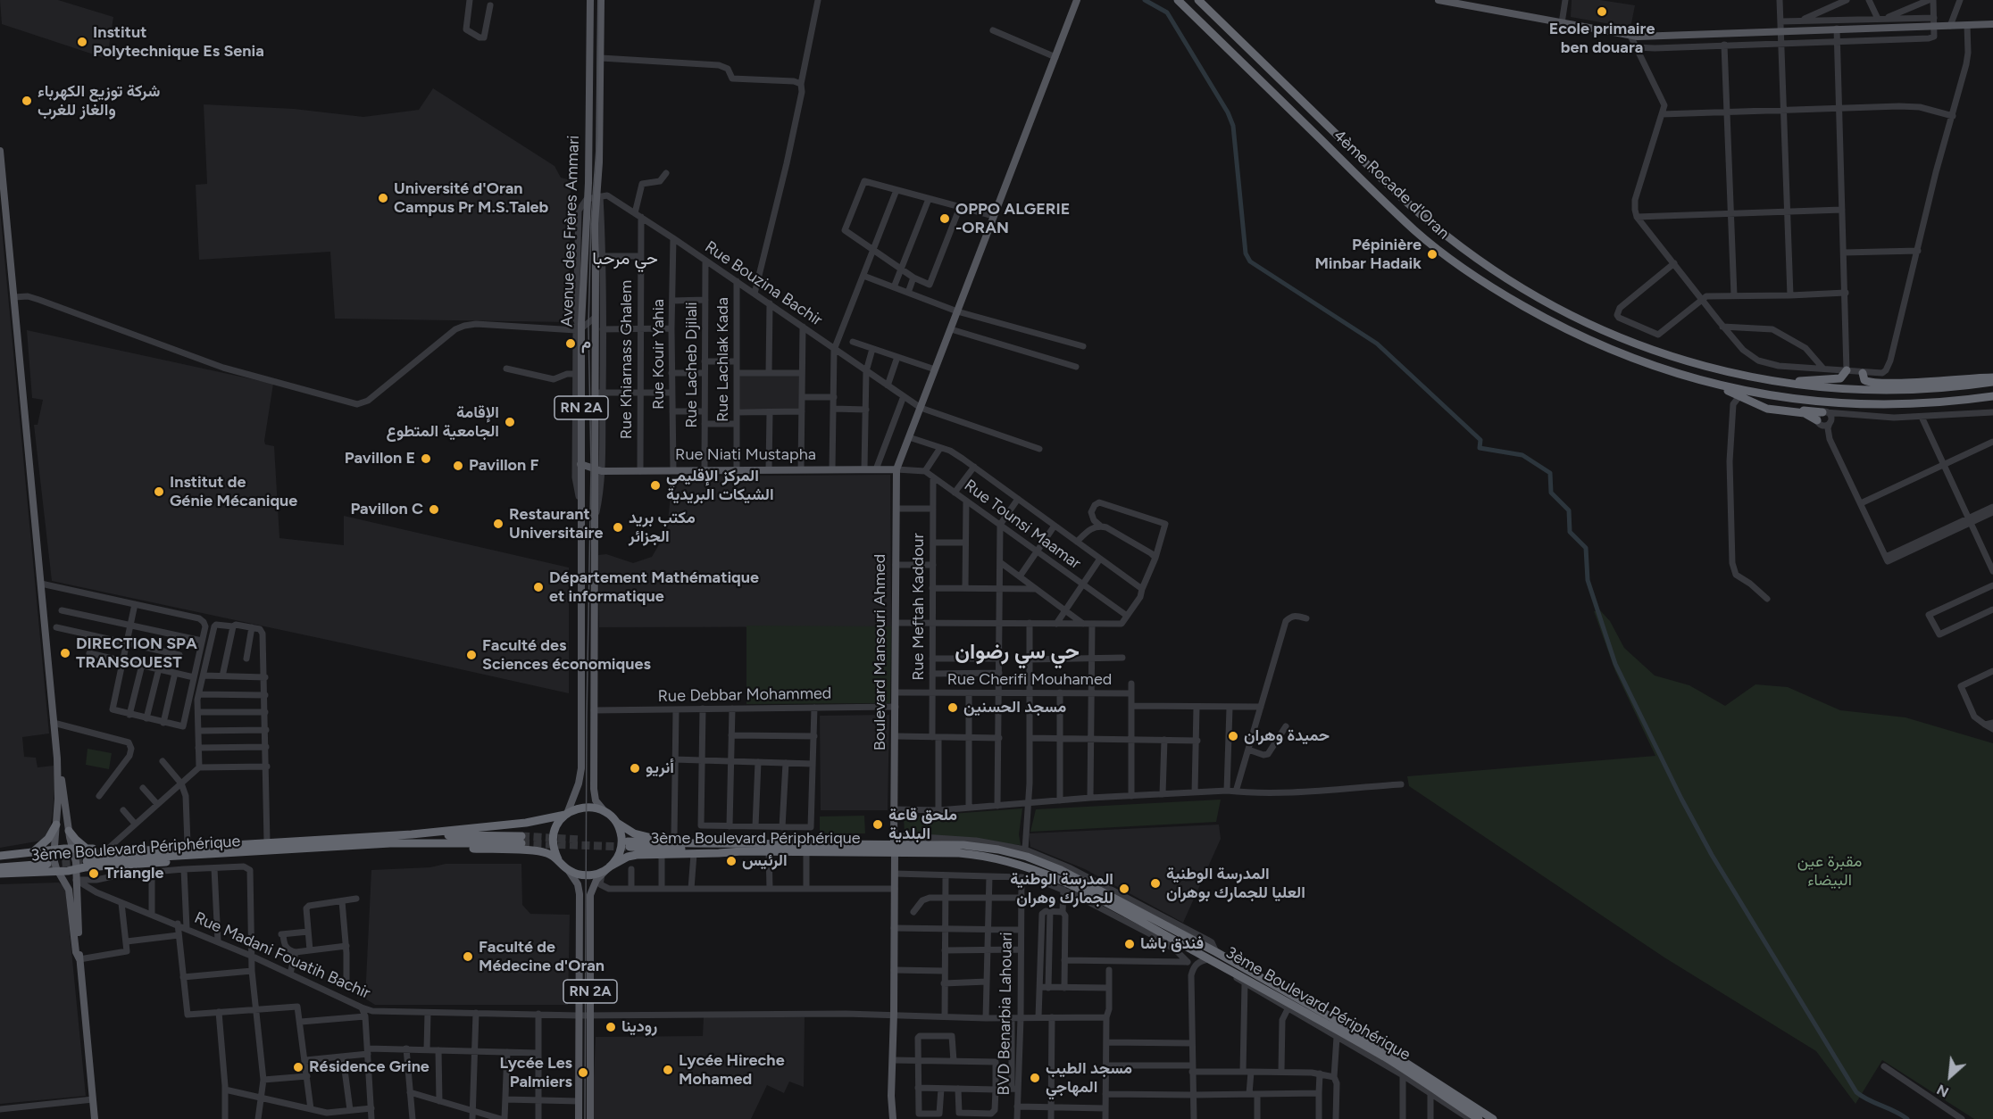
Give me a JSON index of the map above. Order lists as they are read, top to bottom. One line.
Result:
{"streets":{"highway":["4ème Rocade d'Oran","3ème Boulevard Périphérique"],"main road":["Avenue des Frères Ammari","RN 2A","Rue Niati Mustapha","Boulevard Mansouri Ahmed"],"street":["Rue Bouzina Bachir","Rue Kouir Yahia","Rue Khiarnass Ghalem","Rue Lachlak Kada","Rue Lacheb Djilali","Rue Tounsi Maamar","Rue Meftah Kaddour","Rue Cherifi Mouhamed","Rue Debbar Mohammed","Rue Madani Fouatih Bachir","BVD Benarbia Lahouari"]},"crossings":[["Avenue des Frères Ammari","Rue Bouzina Bachir"],["Avenue des Frères Ammari","RN 2A"],["Avenue des Frères Ammari","Rue Niati Mustapha"],["Avenue des Frères Ammari","Rue Debbar Mohammed"],["Avenue des Frères Ammari","3ème Boulevard Périphérique"],["Rue Bouzina Bachir","Rue Kouir Yahia"],["Rue Bouzina Bachir","Rue Khiarnass Ghalem"],["Rue Bouzina Bachir","Rue Lachlak Kada"],["Rue Bouzina Bachir","Rue Lacheb Djilali"],["Rue Kouir Yahia","Rue Niati Mustapha"],["Rue Khiarnass Ghalem","Rue Niati Mustapha"],["Rue Lachlak Kada","Rue Niati Mustapha"],["Rue Lacheb Djilali","Rue Niati Mustapha"],["RN 2A","3ème Boulevard Périphérique"],["RN 2A","Rue Madani Fouatih Bachir"],["Rue Niati Mustapha","Boulevard Mansouri Ahmed"],["Rue Tounsi Maamar","Rue Meftah Kaddour"],["Rue Meftah Kaddour","Rue Cherifi Mouhamed"],["Boulevard Mansouri Ahmed","Rue Cherifi Mouhamed"],["Boulevard Mansouri Ahmed","Rue Debbar Mohammed"],["Boulevard Mansouri Ahmed","3ème Boulevard Périphérique"],["Rue Madani Fouatih Bachir","BVD Benarbia Lahouari"]],"districts":["حي مرحبا","حي سي رضوان"],"parks":["مقبرة عين البيضاء"],"places":["Ecole primaire ben douara","Institut Polytechnique Es Senia","شركة توزيع الكهرباء والغاز للغرب","Université d'Oran Campus Pr M.S.Taleb","OPPO ALGERIE -ORAN","Pépinière Minbar Hadaik","م","الإقامة الجامعية المتطوع","Pavillon E","Pavillon F","المركز الإقليمي الشيكات البريدية","Institut de Génie Mécanique","Pavillon C","Restaurant Universitaire","مكتب بريد الجزائر","Département Mathématique et informatique","DIRECTION SPA TRANSOUEST","Faculté des Sciences économiques","مسجد الحسنين","حميدة وهران","أنريو","ملحق قاعة البلدية","الرئيس","Triangle","المدرسة الوطنية العليا للجمارك بوهران","المدرسة الوطنية للجمارك وهران","فندق باشا","Faculté de Médecine d'Oran","رودينا","Résidence Grine","Lycée Hireche Mohamed","Lycée Les Palmiers","مسجد الطيب المهاجي"],"north":"bottom left"}
